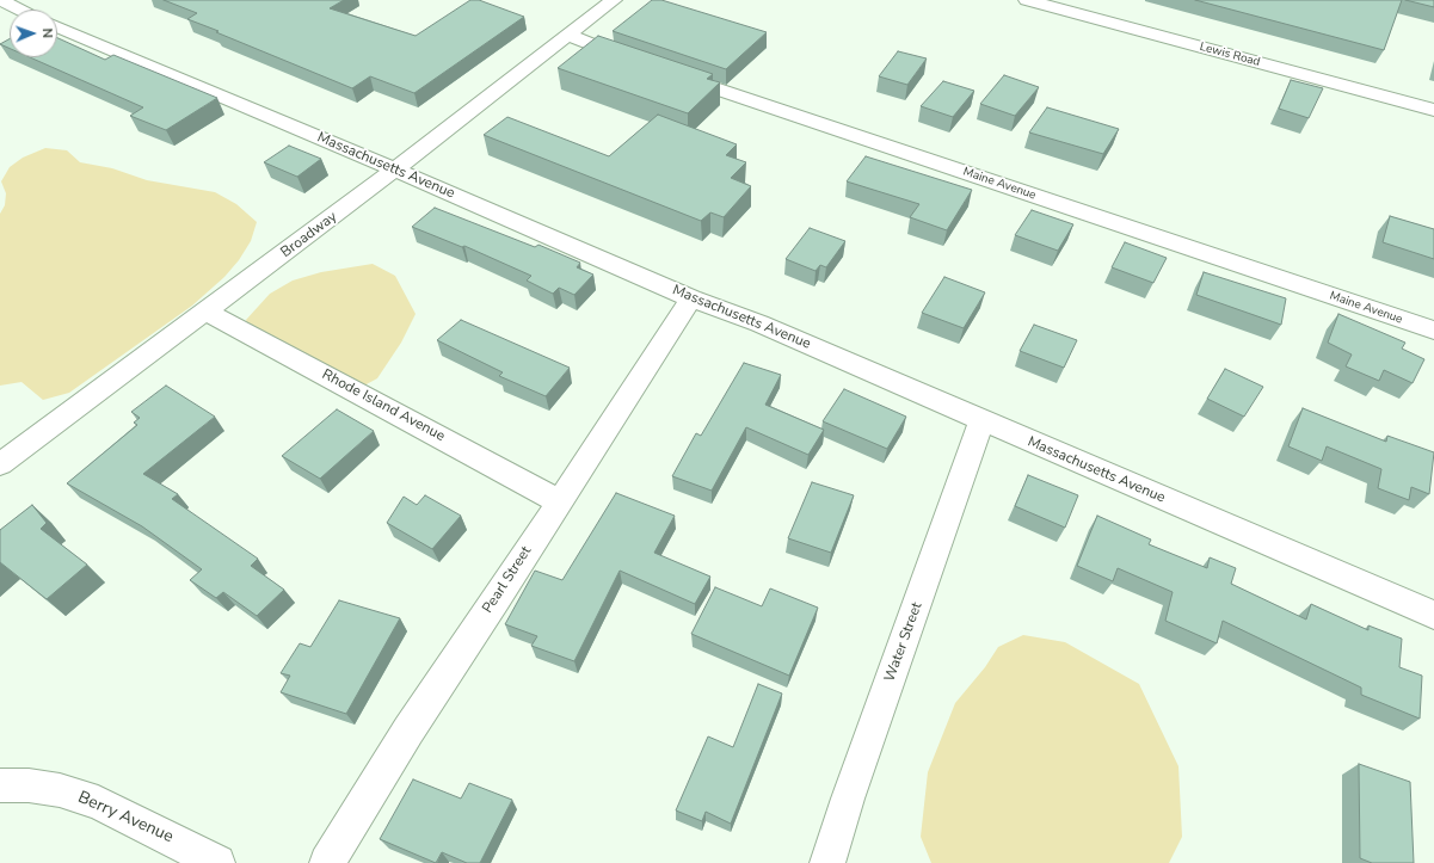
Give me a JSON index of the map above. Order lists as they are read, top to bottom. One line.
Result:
{"streets":{"street":["Lewis Road","Massachusetts Avenue","Maine Avenue","Broadway","Rhode Island Avenue","Pearl Street","Water Street","Berry Avenue"]},"crossings":[["Massachusetts Avenue","Broadway"],["Massachusetts Avenue","Pearl Street"],["Massachusetts Avenue","Water Street"],["Broadway","Rhode Island Avenue"],["Rhode Island Avenue","Pearl Street"]],"north":"right"}
